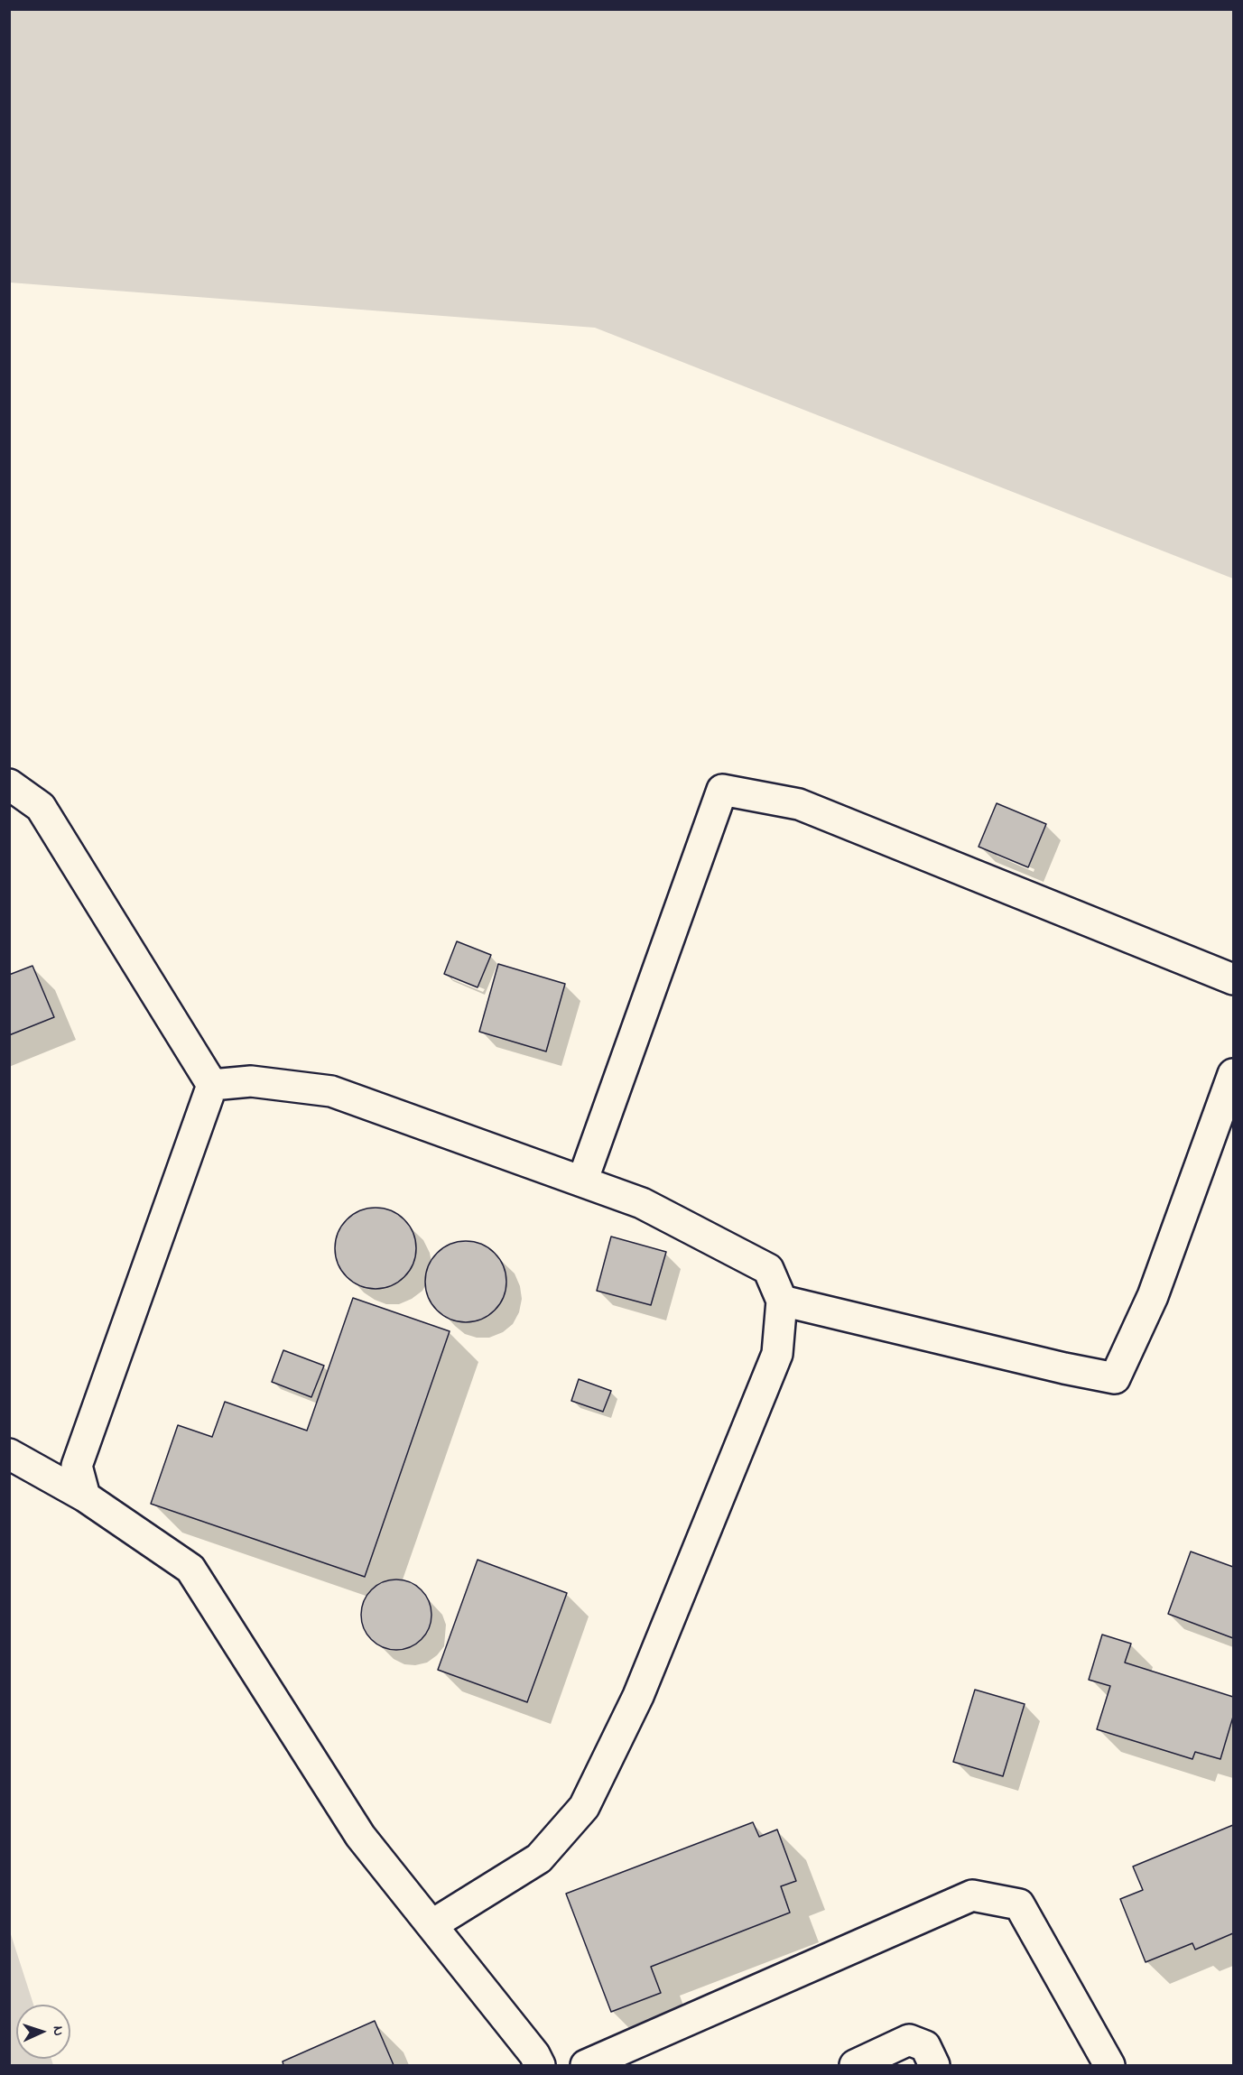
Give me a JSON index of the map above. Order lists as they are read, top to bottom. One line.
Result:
{"north":"right"}
